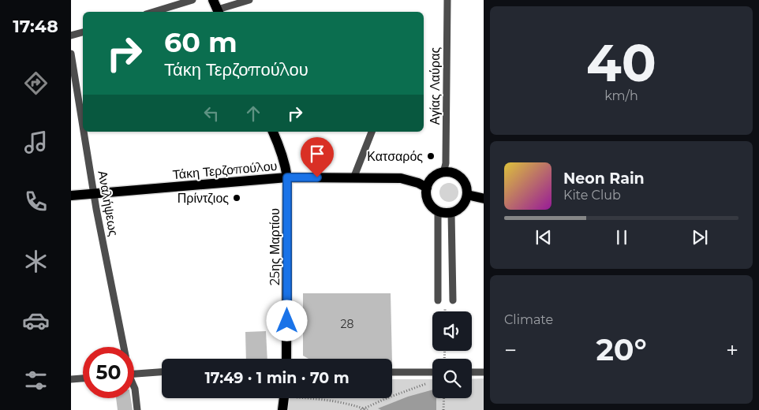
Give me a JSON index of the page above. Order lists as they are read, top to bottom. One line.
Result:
{"streets":{"main road":["Τάκη Τερζοπούλου","25ης Μαρτίου"],"street":["Αγίας Λαύρας","Αναλήψεως"]},"crossings":[["Αγίας Λαύρας","Τάκη Τερζοπούλου"],["Τάκη Τερζοπούλου","Αναλήψεως"],["Τάκη Τερζοπούλου","25ης Μαρτίου"]],"places":["Κατσαρός","Πρίντζιος"],"house_numbers":["28"],"page":{"tabs":"17:48","tile":[["40","km/h"],"Climate"],"turn":["60 m","Τάκη Τερζοπούλου"],"song":["Neon Rain","Kite Club"],"heat":["−","20°","+"],"limit":"50","trip":"17:49 · 1 min · 70 m"}}
